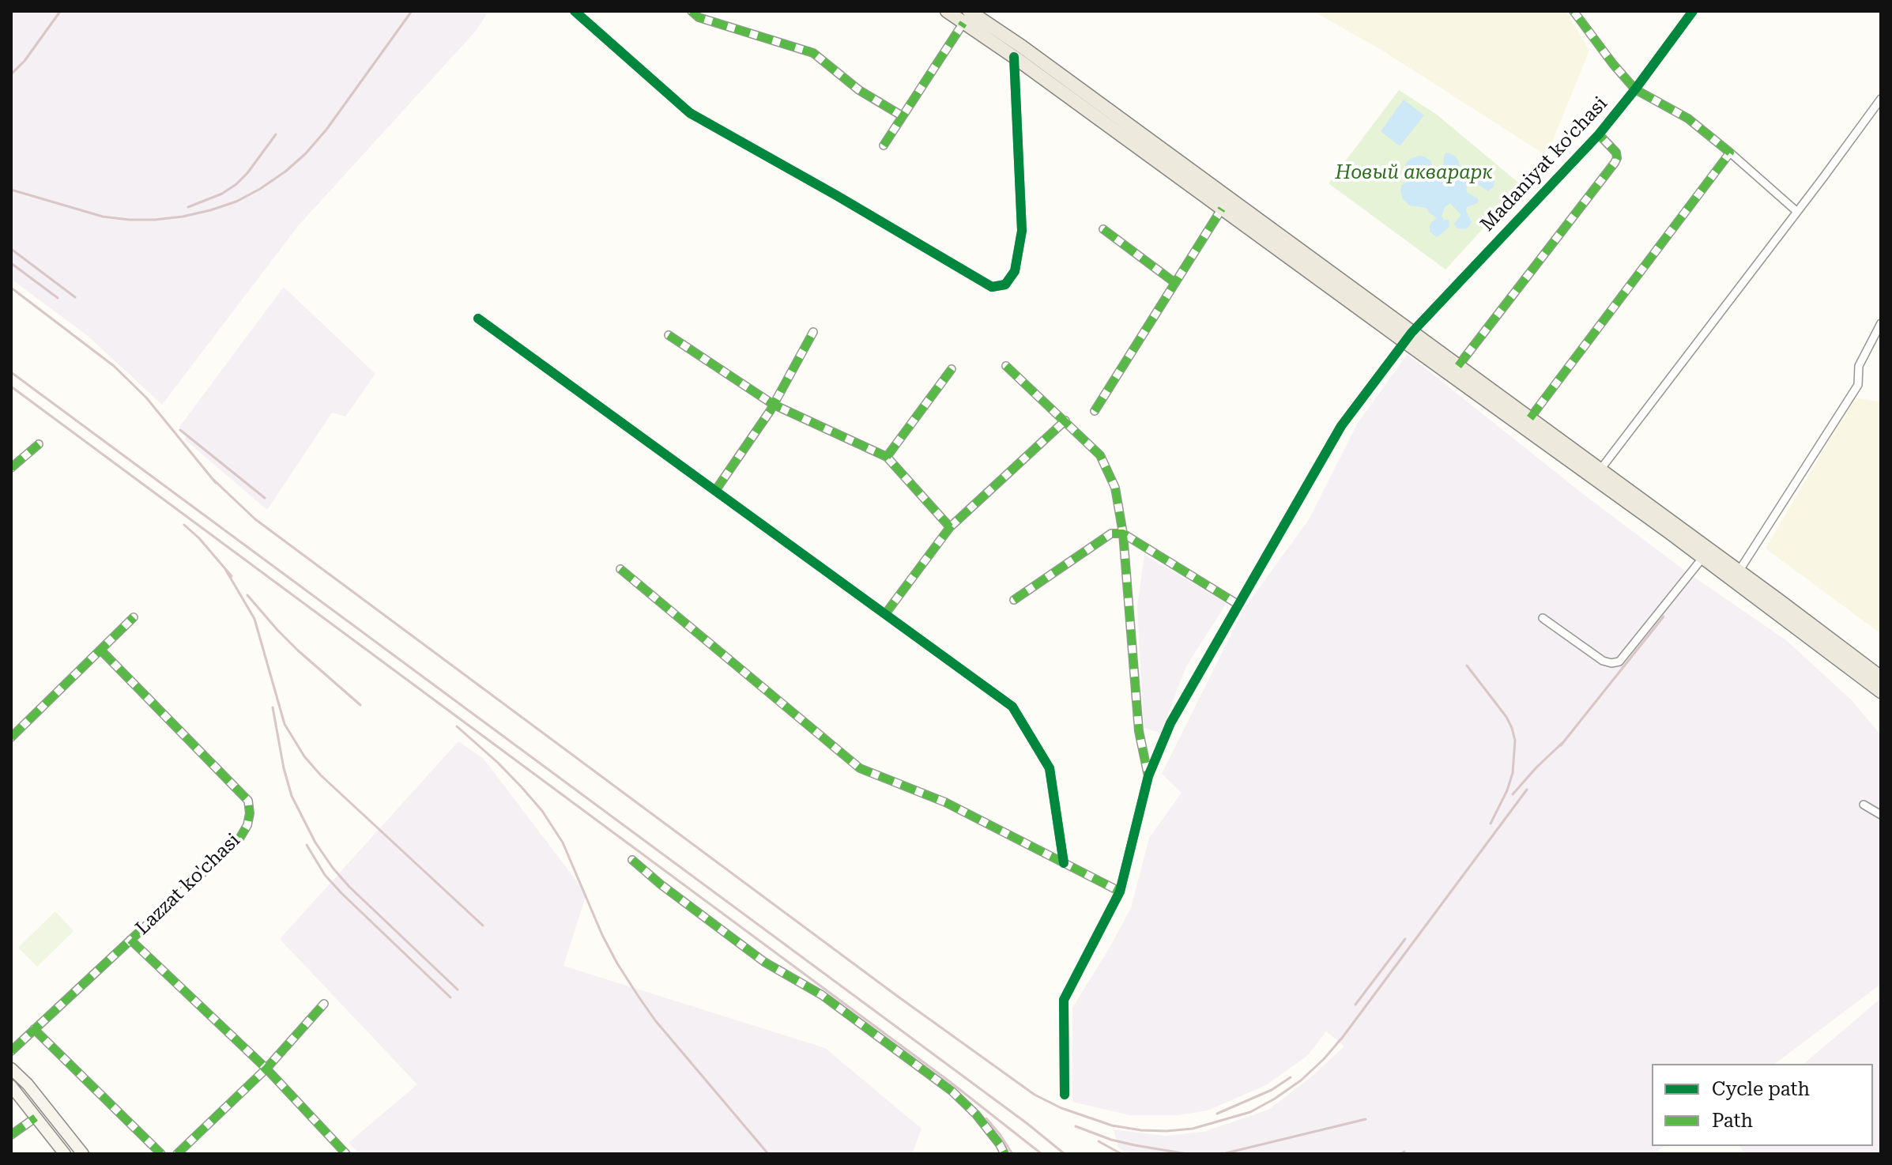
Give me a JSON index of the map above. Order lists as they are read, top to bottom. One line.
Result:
{"streets":{"street":["Madaniyat ko'chasi","Lazzat ko'chasi"]},"parks":["Новый акварарк"],"legend":["Cycle path","Path"]}
